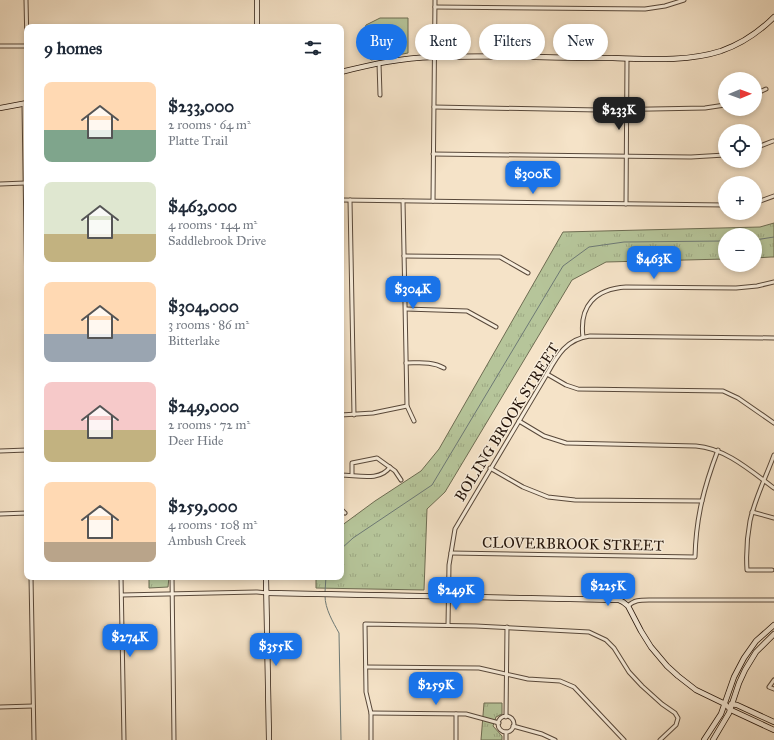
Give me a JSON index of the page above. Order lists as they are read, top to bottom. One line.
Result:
{"streets":{"street":["BOLING BROOK STREET","CLOVERBROOK STREET"]},"crossings":[["BOLING BROOK STREET","CLOVERBROOK STREET"]],"north":"right","page":{"chip":["Buy","Rent","Filters","New"],"heading":"9 homes","map_buttons":["+","−"],"list":[{"name":"$233,000","note":"2 rooms · 64 m² · Platte Trail"},{"name":"$463,000","note":"4 rooms · 144 m² · Saddlebrook Drive"},{"name":"$304,000","note":"3 rooms · 86 m² · Bitterlake"},{"name":"$249,000","note":"2 rooms · 72 m² · Deer Hide"},{"name":"$259,000","note":"4 rooms · 108 m² · Ambush Creek"}],"price":["$233K","$300K","$463K","$304K","$225K","$249K","$274K","$355K","$259K"]}}
